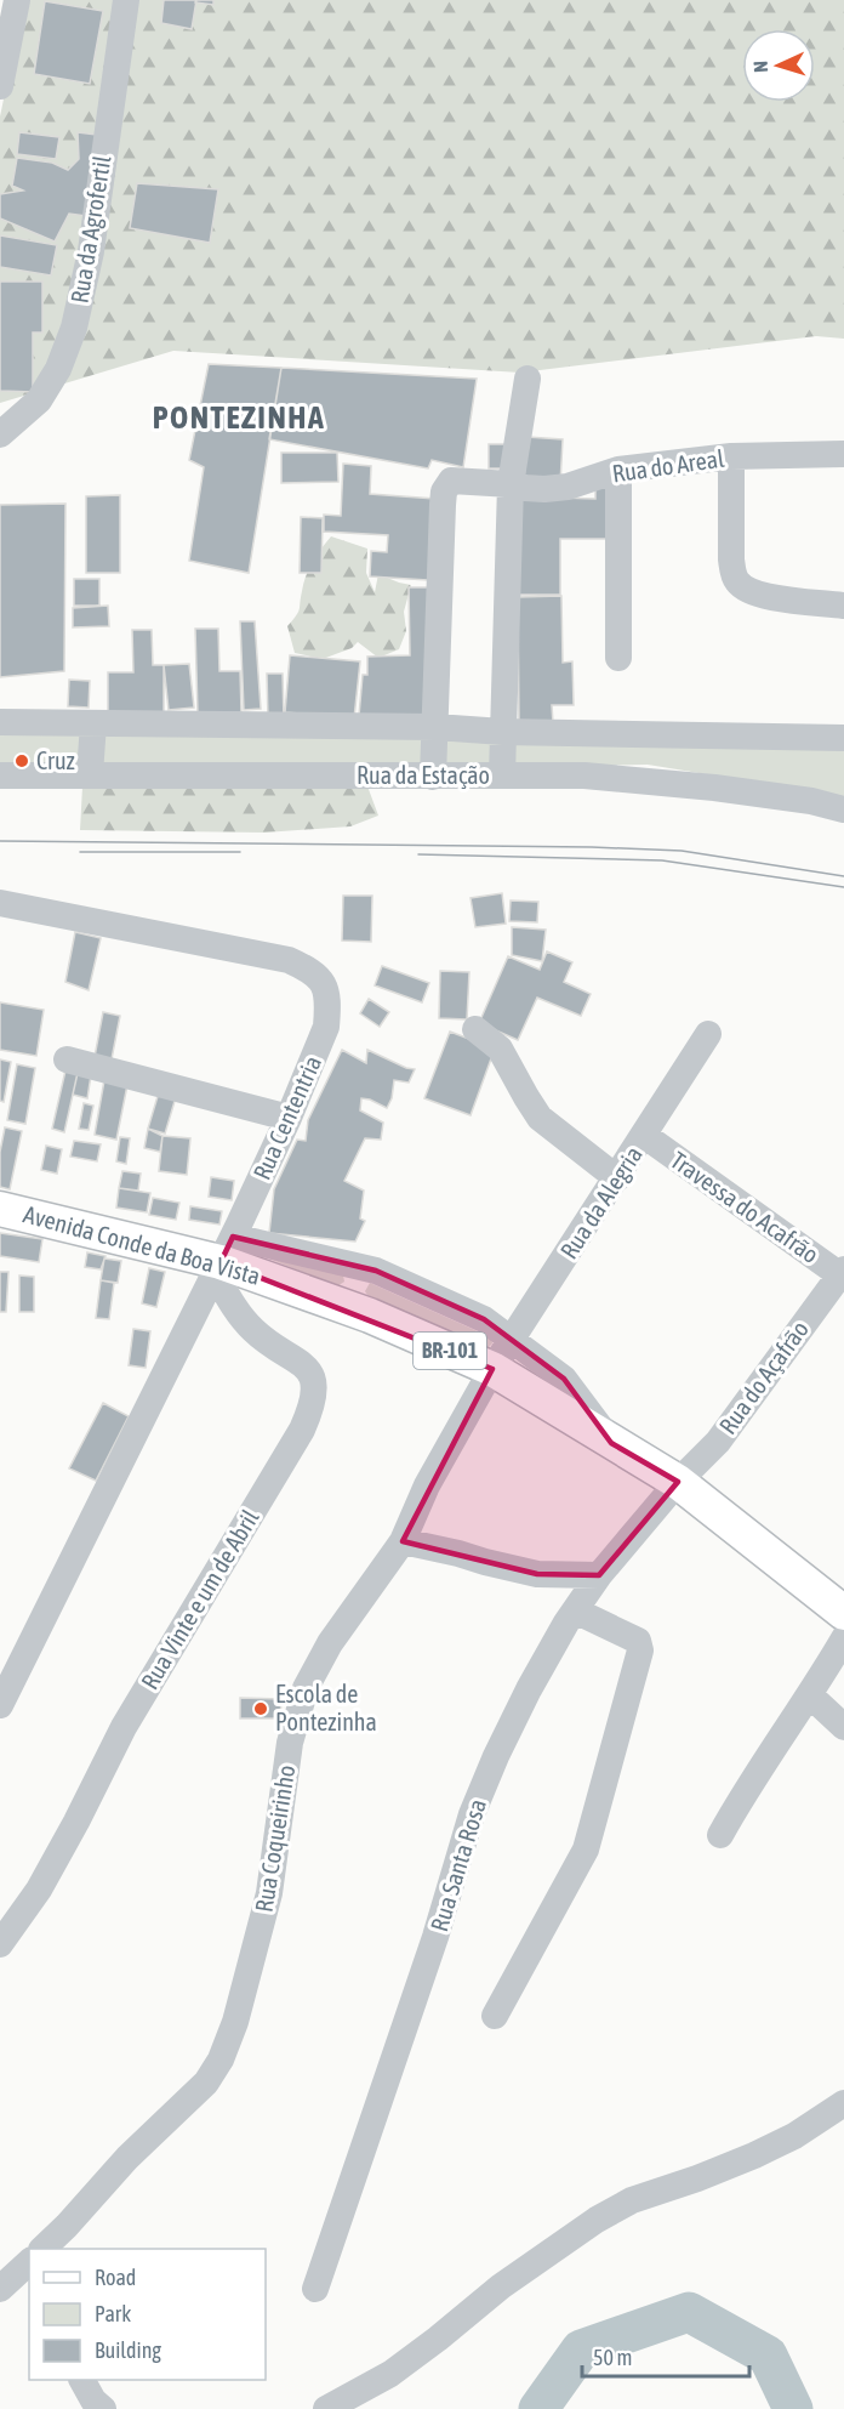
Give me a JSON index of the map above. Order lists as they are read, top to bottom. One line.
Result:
{"streets":{"main road":["Avenida Conde da Boa Vista","BR-101"],"street":["Rua da Agrofertil","Rua do Areal","Rua da Estação","Rua Cententria","Rua da Alegria","Travessa do Acafrão","Rua do Açafrão","Rua Vinte e um de Abril","Rua Coqueirinho","Rua Santa Rosa"]},"crossings":[["Rua Cententria","Avenida Conde da Boa Vista"],["Rua Cententria","Rua Vinte e um de Abril"],["Rua da Alegria","Travessa do Acafrão"],["Rua da Alegria","Avenida Conde da Boa Vista"],["Rua da Alegria","Rua Coqueirinho"],["Travessa do Acafrão","Rua do Açafrão"],["Avenida Conde da Boa Vista","Rua do Açafrão"],["Avenida Conde da Boa Vista","Rua Vinte e um de Abril"],["Avenida Conde da Boa Vista","Rua Coqueirinho"],["Avenida Conde da Boa Vista","Rua Santa Rosa"],["Rua do Açafrão","Rua Santa Rosa"]],"districts":["PONTEZINHA"],"places":["Cruz","Escola de Pontezinha"],"legend":["Road","Park","Building"],"scale_bar":"50 m","north":"left"}
